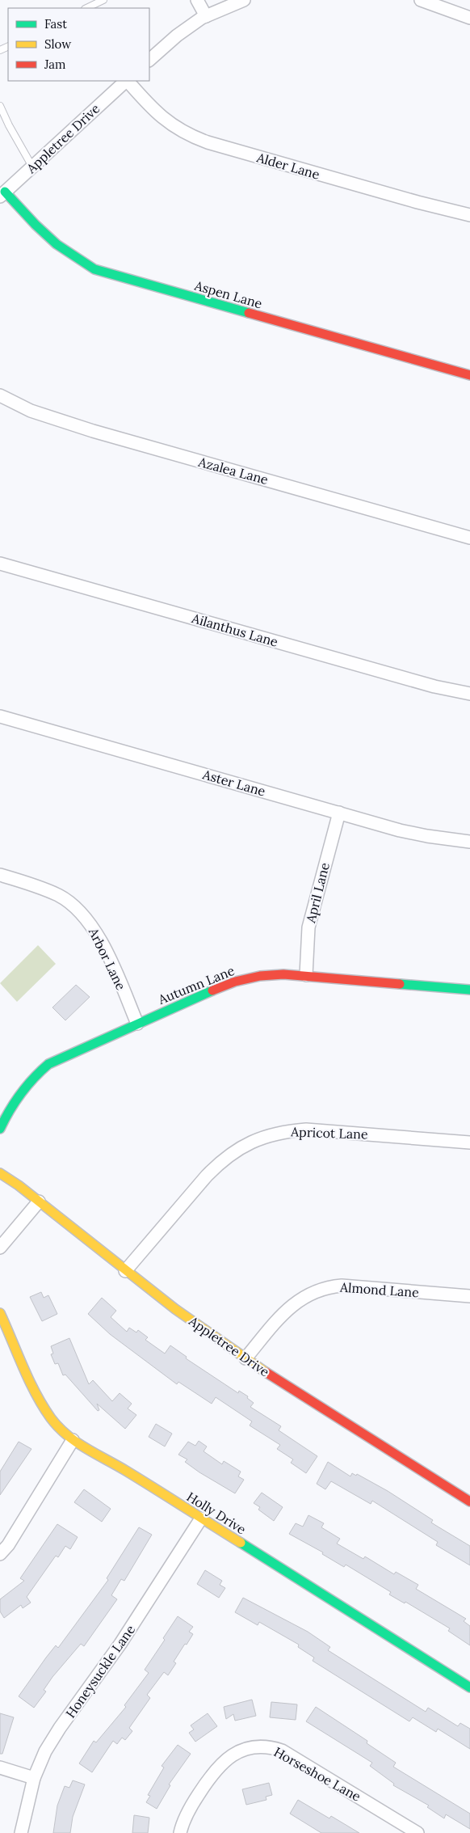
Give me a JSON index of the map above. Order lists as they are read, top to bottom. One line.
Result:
{"streets":{"street":["Appletree Drive","Alder Lane","Aspen Lane","Azalea Lane","Ailanthus Lane","Aster Lane","April Lane","Arbor Lane","Autumn Lane","Apricot Lane","Almond Lane","Holly Drive","Honeysuckle Lane","Horseshoe Lane"]},"crossings":[["Appletree Drive","Aspen Lane"],["Appletree Drive","Apricot Lane"],["Appletree Drive","Almond Lane"],["Aster Lane","April Lane"],["April Lane","Autumn Lane"],["Arbor Lane","Autumn Lane"],["Holly Drive","Honeysuckle Lane"]],"legend":["Fast","Slow","Jam"]}
